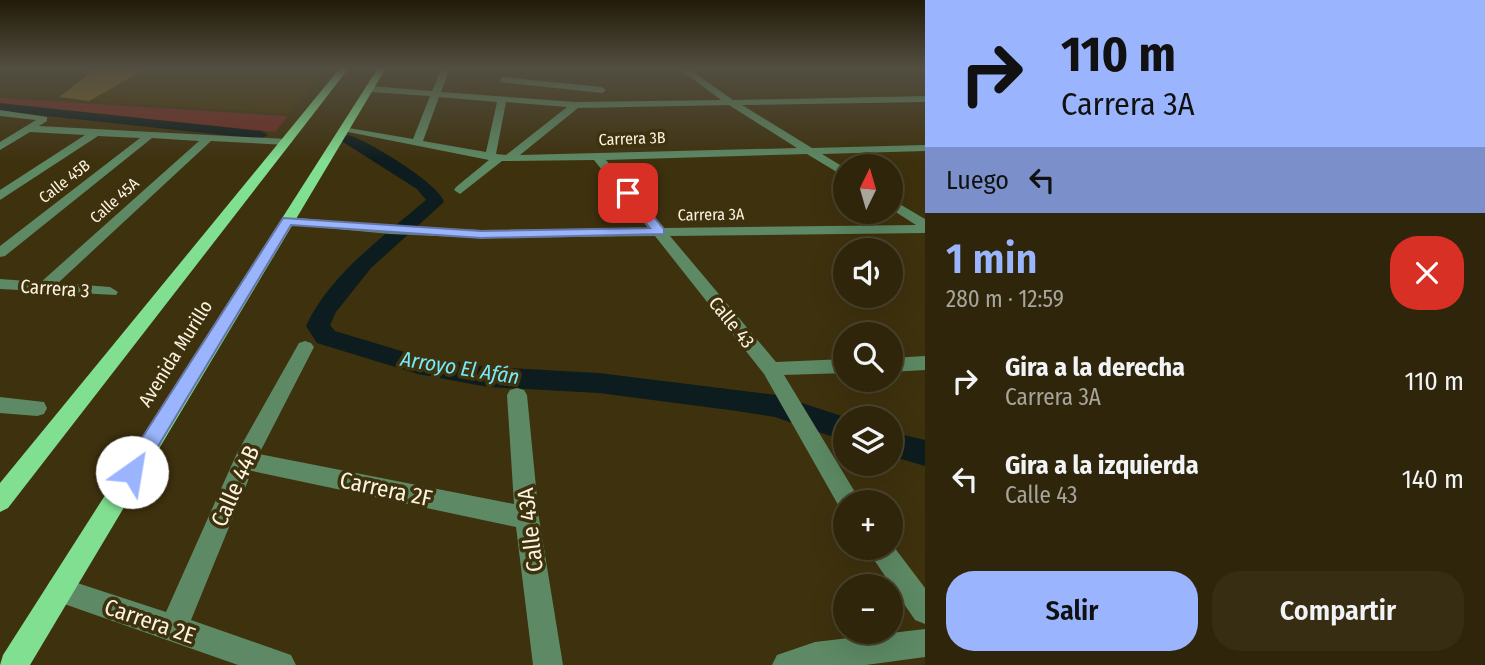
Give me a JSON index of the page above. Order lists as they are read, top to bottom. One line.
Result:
{"streets":{"main road":["Avenida Murillo"],"street":["Carrera 3B","Calle 45B","Calle 45A","Carrera 3A","Carrera 3","Calle 43","Calle 44B","Carrera 2F","Calle 43A","Carrera 2E"]},"crossings":[["Carrera 3B","Calle 43"],["Carrera 3B","Avenida Murillo"],["Calle 45A","Carrera 3"],["Carrera 3A","Calle 43"],["Carrera 3A","Avenida Murillo"],["Avenida Murillo","Carrera 2E"],["Calle 44B","Carrera 2F"],["Calle 44B","Carrera 2E"],["Carrera 2F","Calle 43A"]],"water":["Arroyo El Afán"],"north":"top","page":{"turn":["110 m","Carrera 3A"],"then":"Luego","map_buttons":["+","−"],"heading":["1 min","280 m · 12:59"],"list":[{"name":"Gira a la derecha","note":"Carrera 3A","value":"110 m"},{"name":"Gira a la izquierda","note":"Calle 43","value":"140 m"}],"buttons":["Salir","Compartir"]}}
